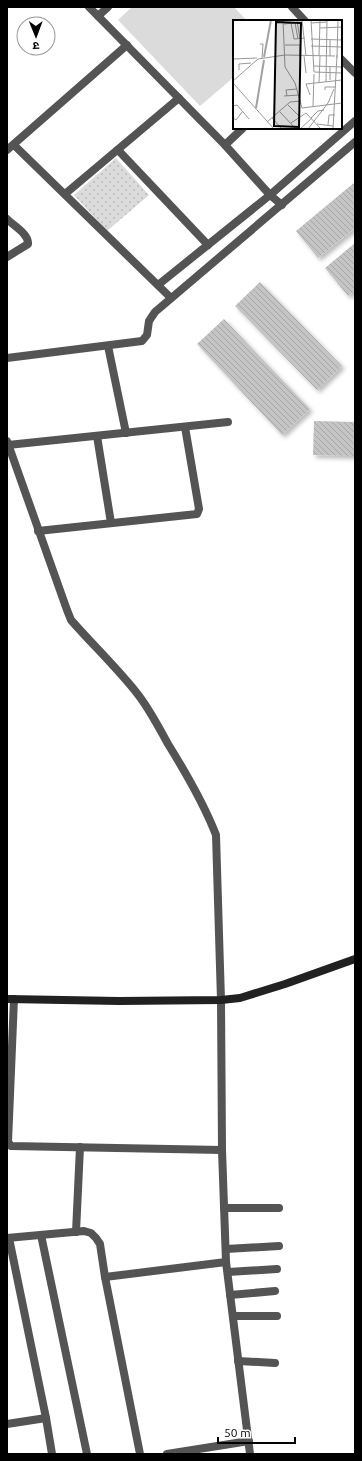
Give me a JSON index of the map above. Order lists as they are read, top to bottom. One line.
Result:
{"scale_bar":"50 m","north":"bottom"}
